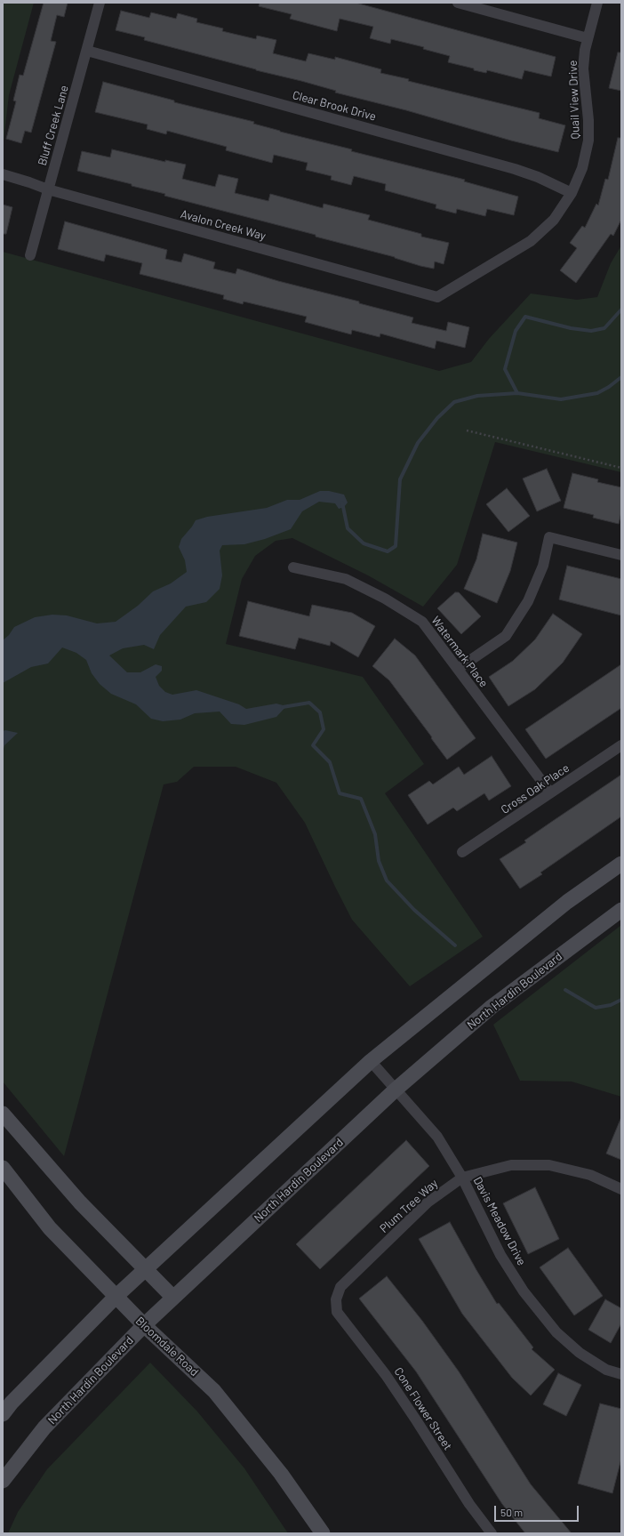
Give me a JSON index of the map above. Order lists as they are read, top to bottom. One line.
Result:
{"streets":{"street":["Quail View Drive","Clear Brook Drive","Bluff Creek Lane","Avalon Creek Way","Watermark Place","Cross Oak Place","North Hardin Boulevard","Plum Tree Way","Davis Meadow Drive","Bloomdale Road","Cone Flower Street"]},"crossings":[["Quail View Drive","Clear Brook Drive"],["Quail View Drive","Avalon Creek Way"],["Clear Brook Drive","Bluff Creek Lane"],["Bluff Creek Lane","Avalon Creek Way"],["Watermark Place","Cross Oak Place"],["North Hardin Boulevard","Davis Meadow Drive"],["North Hardin Boulevard","Bloomdale Road"],["Plum Tree Way","Davis Meadow Drive"],["Plum Tree Way","Cone Flower Street"]],"scale_bar":"50 m"}
